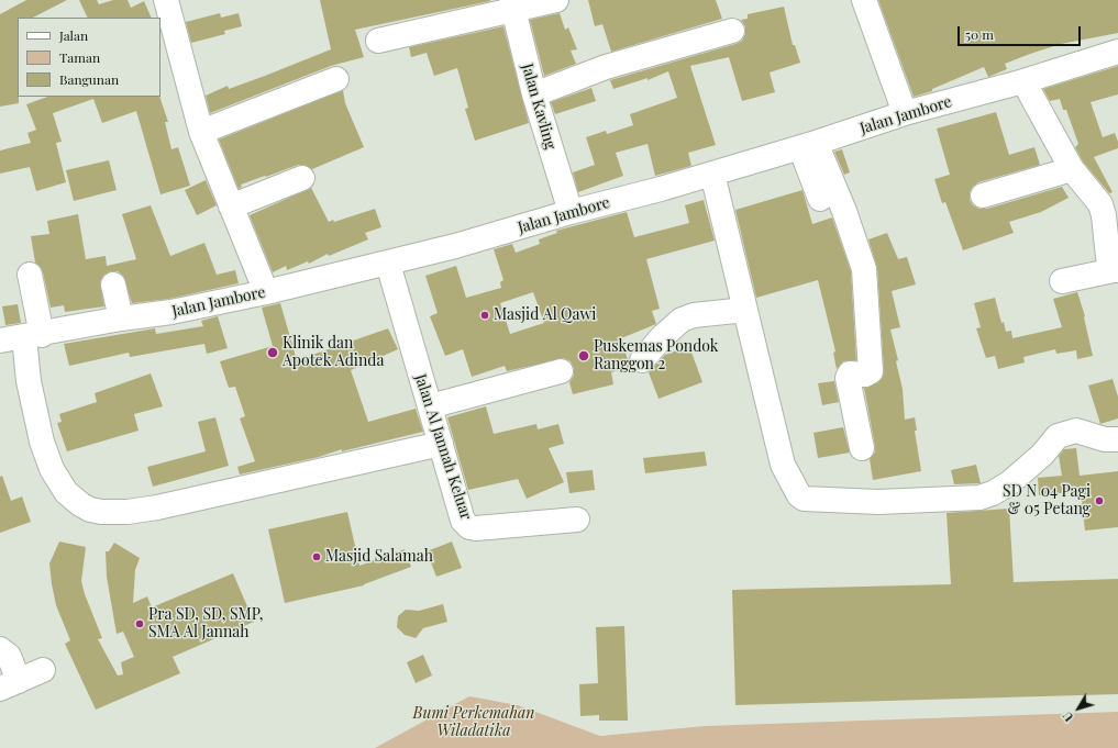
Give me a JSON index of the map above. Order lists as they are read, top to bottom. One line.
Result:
{"streets":{"street":["Jalan Kavling","Jalan Jambore","Jalan Al Jannah Keluar"]},"crossings":[["Jalan Kavling","Jalan Jambore"],["Jalan Jambore","Jalan Al Jannah Keluar"]],"parks":["Bumi Perkemahan Wiladatika"],"places":["Masjid Al Qawi","Klinik dan Apotek Adinda","Puskemas Pondok Ranggon 2","SD N 04 Pagi & 05 Petang","Masjid Salamah","Pra SD, SD, SMP, SMA Al Jannah"],"legend":["Jalan","Taman","Bangunan"],"scale_bar":"50 m","north":"bottom left"}
